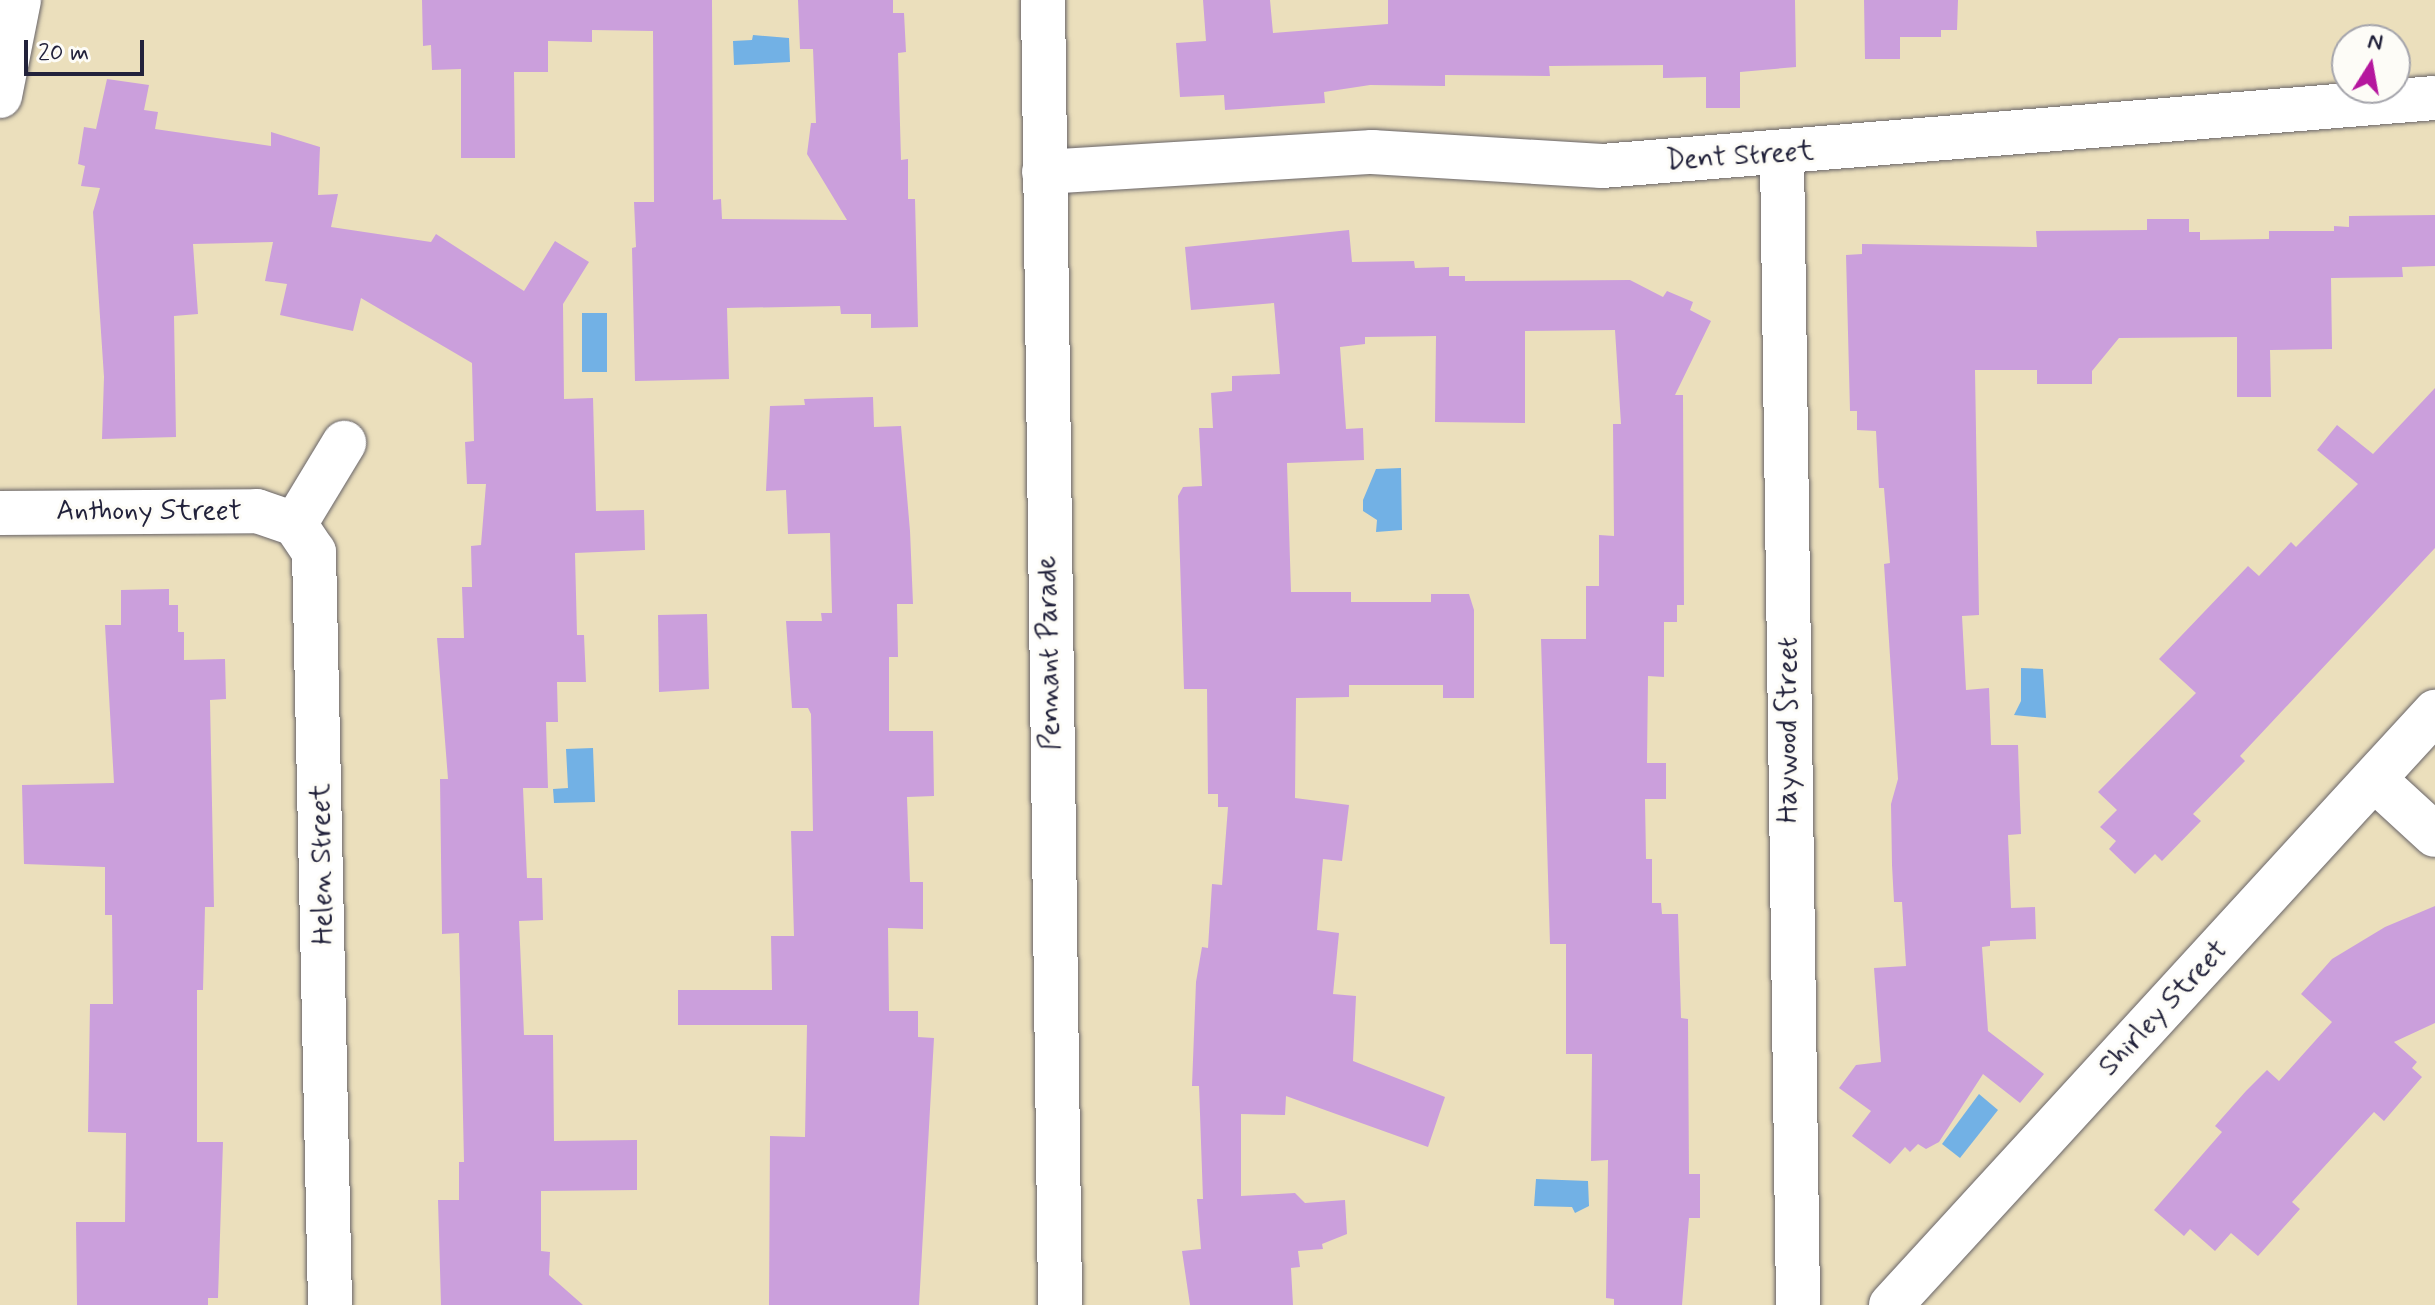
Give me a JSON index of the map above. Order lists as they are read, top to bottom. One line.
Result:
{"streets":{"street":["Dent Street","Anthony Street","Pennant Parade","Haywood Street","Helen Street","Shirley Street"]},"crossings":[["Dent Street","Pennant Parade"],["Dent Street","Haywood Street"],["Anthony Street","Helen Street"]],"scale_bar":"20 m","north":"top"}
